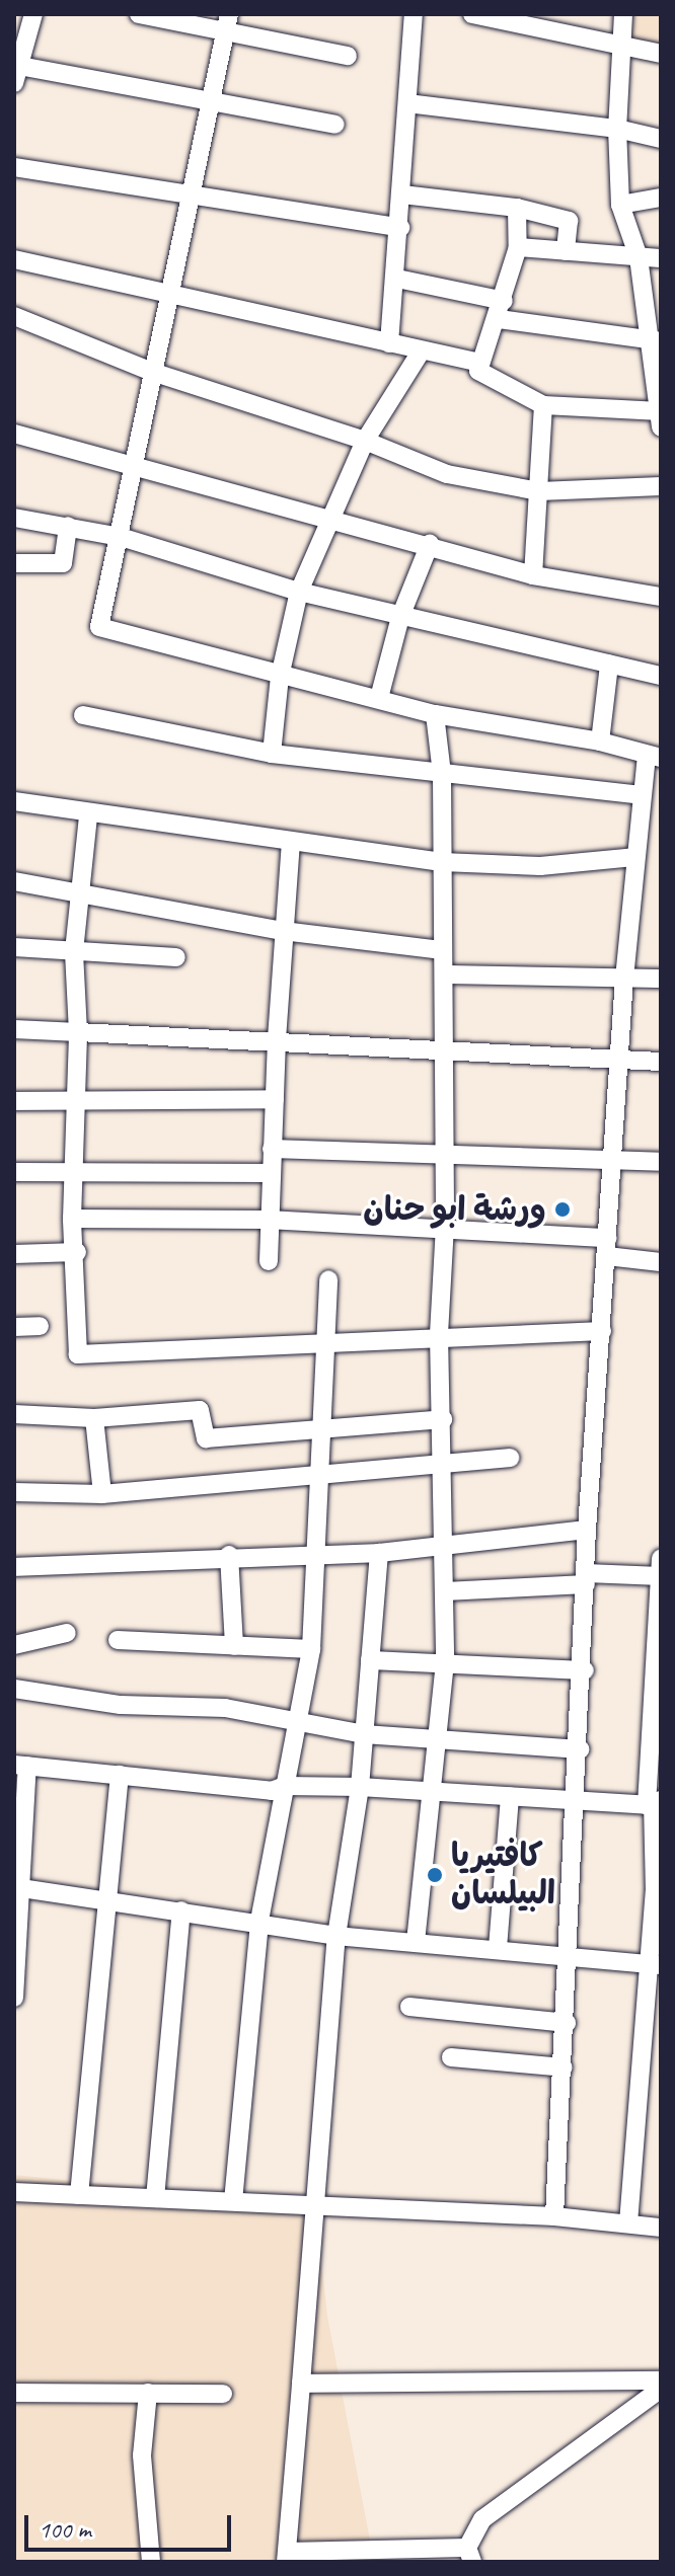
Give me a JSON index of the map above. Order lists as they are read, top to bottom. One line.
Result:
{"places":["ورشة ابو حنان","كافتيريا البيلسان"],"scale_bar":"100 m"}
